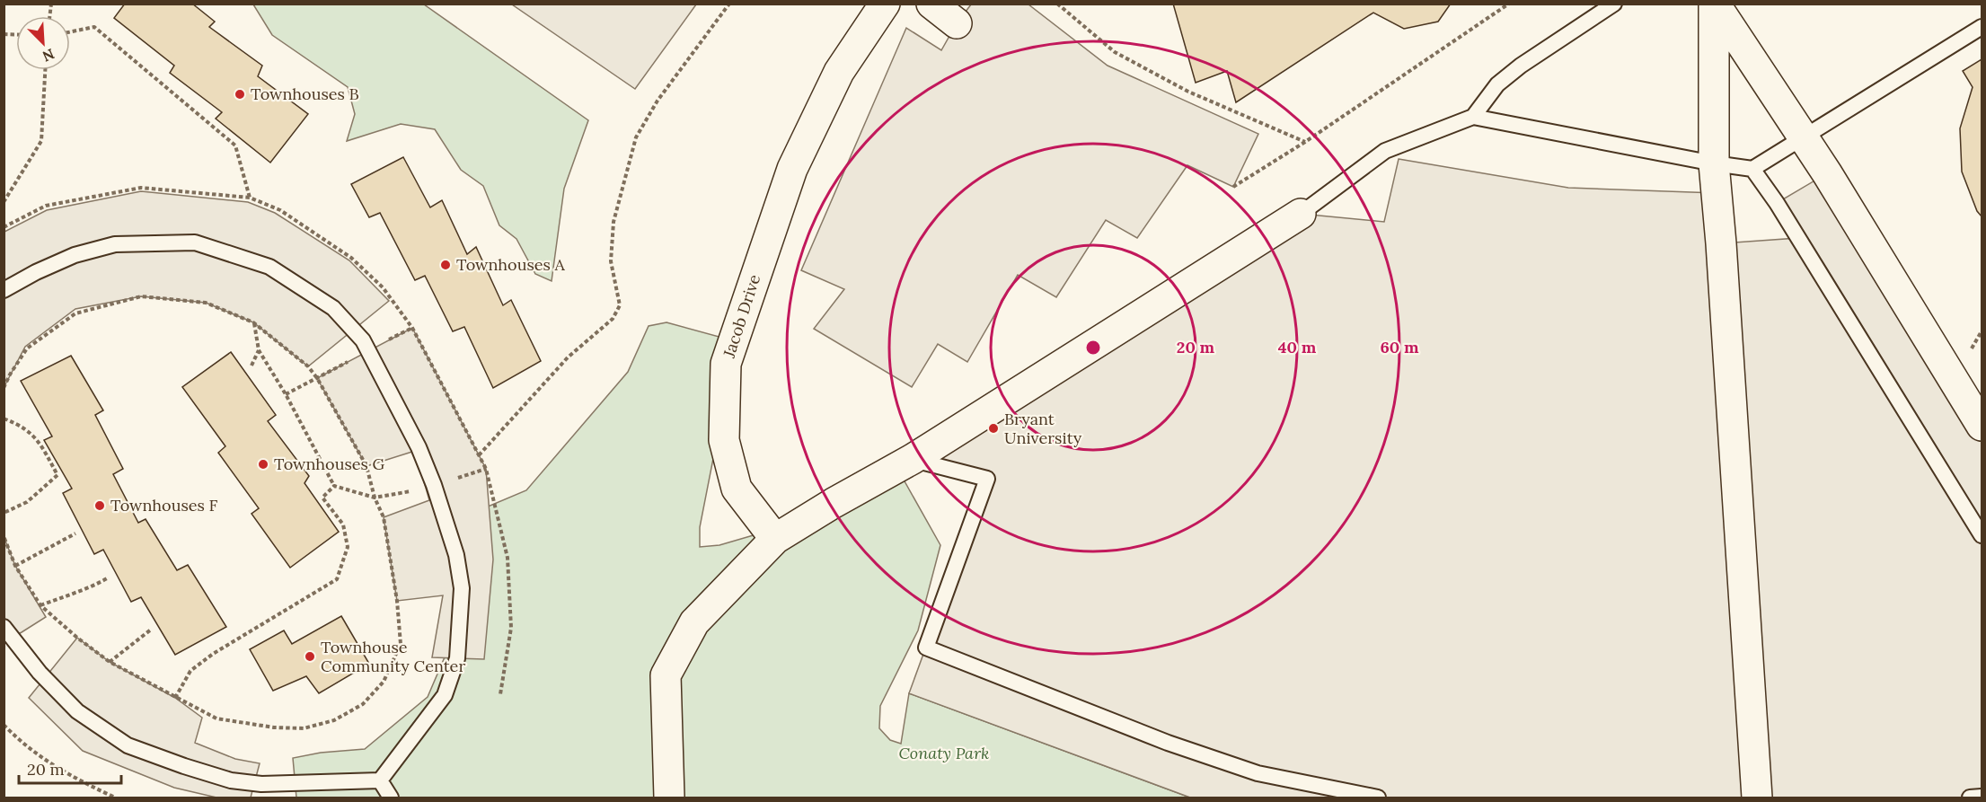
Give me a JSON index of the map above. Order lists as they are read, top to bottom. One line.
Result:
{"streets":{"street":["Jacob Drive"]},"parks":["Conaty Park"],"places":["Townhouses B","Townhouses A","Bryant University","Townhouses G","Townhouses F","Townhouse Community Center"],"scale_bar":"20 m","north":"bottom right","rings":["20 m","40 m","60 m"]}
